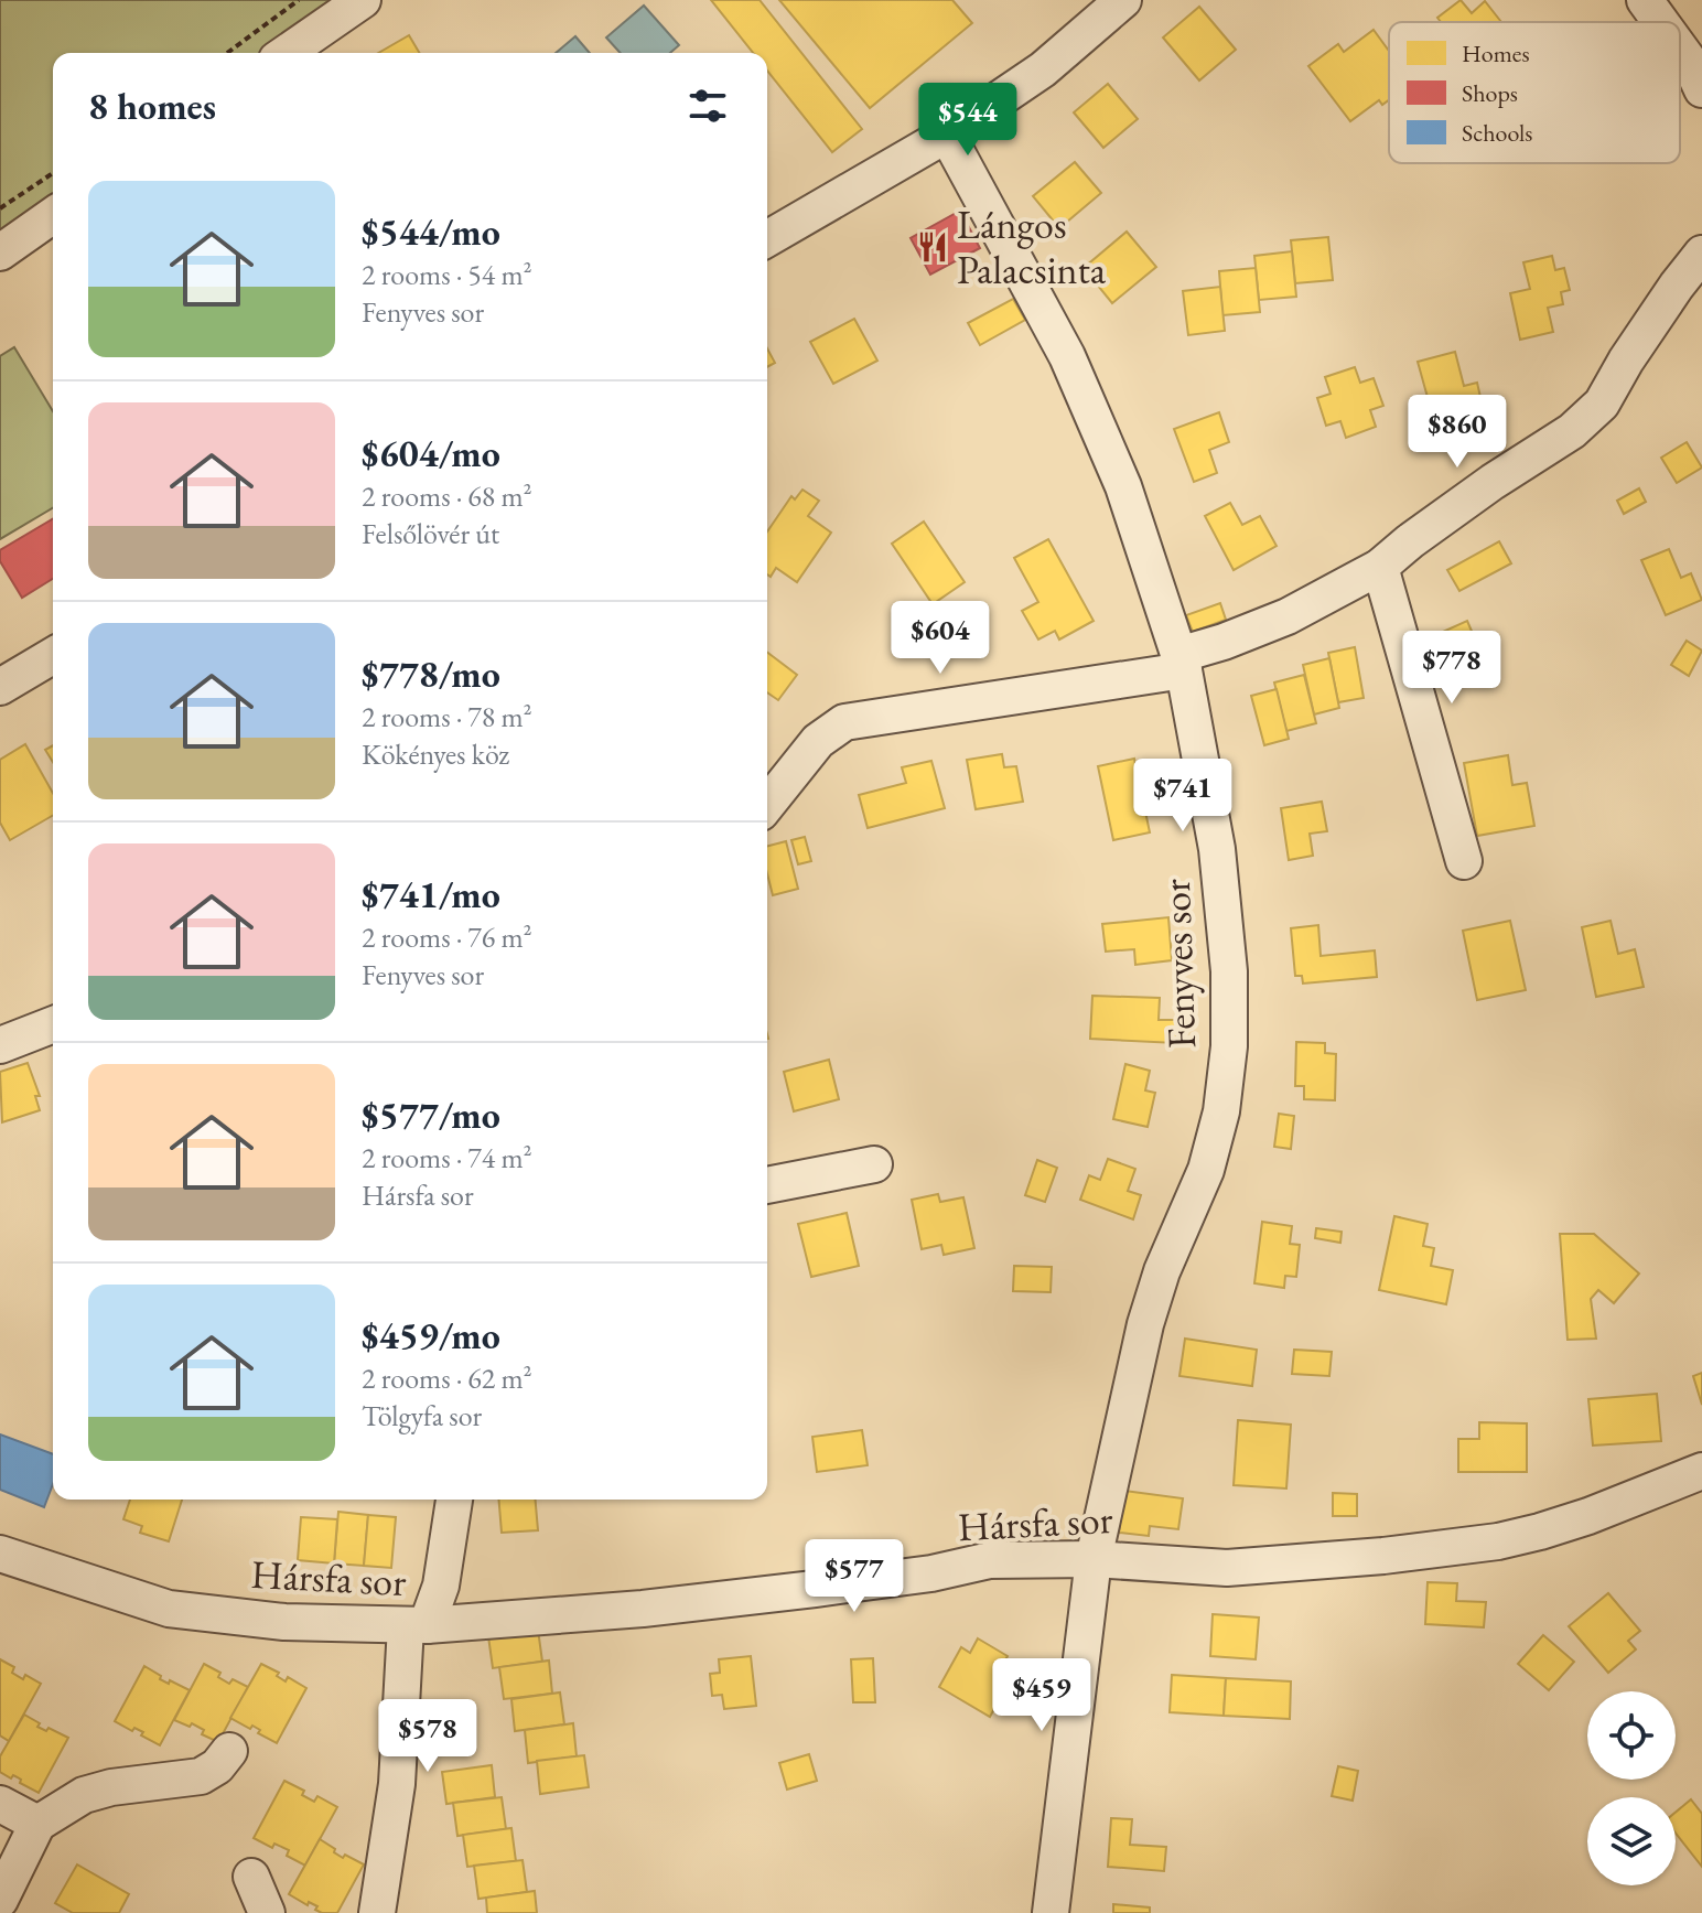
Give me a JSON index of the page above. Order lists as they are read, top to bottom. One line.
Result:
{"streets":{"street":["Fenyves sor","Hársfa sor"]},"crossings":[["Fenyves sor","Hársfa sor"]],"places":{"restaurant":["Lángos Palacsinta"]},"legend":["Homes","Shops","Schools"],"page":{"heading":"8 homes","price":["$544","$860","$604","$778","$741","$577","$459","$578"],"list":[{"name":"$544/mo","note":"2 rooms · 54 m² · Fenyves sor"},{"name":"$604/mo","note":"2 rooms · 68 m² · Felsőlövér út"},{"name":"$778/mo","note":"2 rooms · 78 m² · Kökényes köz"},{"name":"$741/mo","note":"2 rooms · 76 m² · Fenyves sor"},{"name":"$577/mo","note":"2 rooms · 74 m² · Hársfa sor"},{"name":"$459/mo","note":"2 rooms · 62 m² · Tölgyfa sor"}]}}
